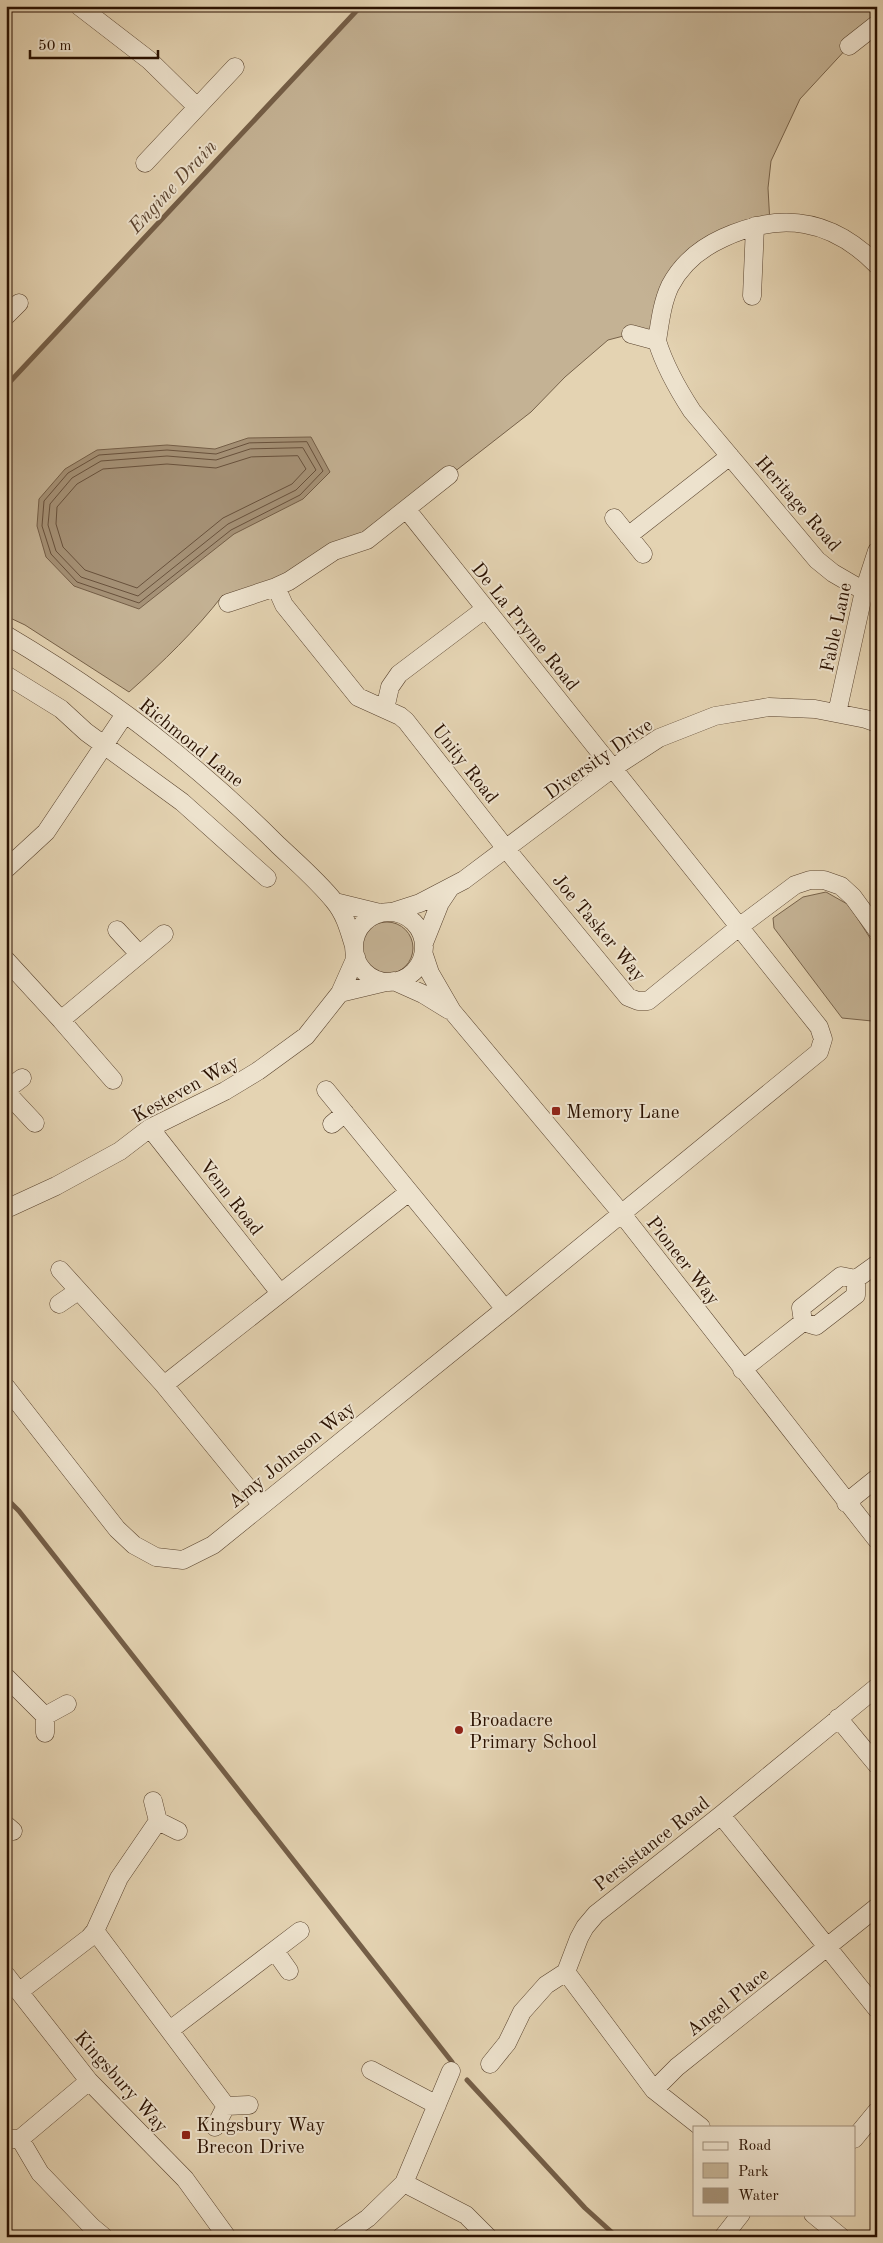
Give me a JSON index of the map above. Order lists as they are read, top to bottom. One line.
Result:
{"streets":{"street":["Heritage Road","De La Pryme Road","Fable Lane","Richmond Lane","Diversity Drive","Unity Road","Joe Tasker Way","Kesteven Way","Venn Road","Pioneer Way","Amy Johnson Way","Persistance Road","Angel Place","Kingsbury Way"]},"crossings":[["Heritage Road","Fable Lane"],["De La Pryme Road","Diversity Drive"],["Fable Lane","Diversity Drive"],["Richmond Lane","Diversity Drive"],["Richmond Lane","Kesteven Way"],["Richmond Lane","Pioneer Way"],["Diversity Drive","Unity Road"],["Diversity Drive","Joe Tasker Way"],["Diversity Drive","Kesteven Way"],["Diversity Drive","Pioneer Way"],["Unity Road","Joe Tasker Way"],["Kesteven Way","Venn Road"],["Kesteven Way","Pioneer Way"],["Pioneer Way","Amy Johnson Way"]],"water":["Engine Drain"],"places":{"transit":["Memory Lane","Kingsbury Way Brecon Drive"],"other":["Broadacre Primary School"]},"legend":["Road","Park","Water"],"scale_bar":"50 m"}
